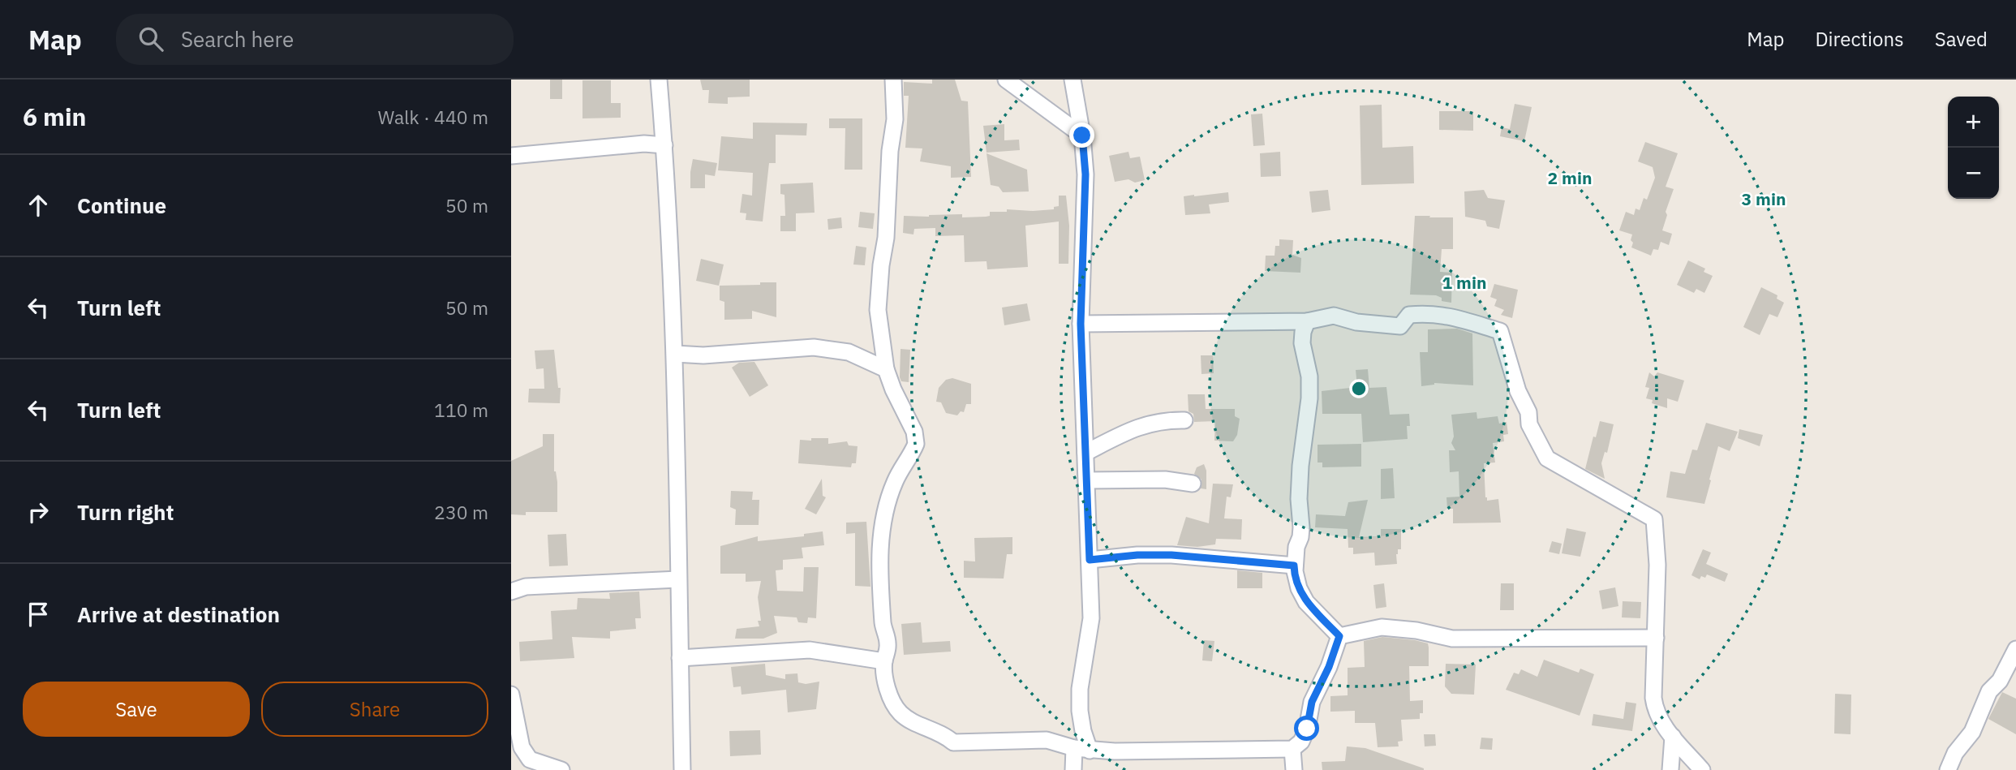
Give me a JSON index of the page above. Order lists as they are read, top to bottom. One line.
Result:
{"page":{"header":"Map","search":"Search here","nav":["Map","Directions","Saved"],"heading":["6 min","Walk · 440 m"],"map_buttons":["+","−"],"list":[["Continue","50 m"],["Turn left","50 m"],["Turn left","110 m"],["Turn right","230 m"],"Arrive at destination"],"buttons":["Save","Share"]},"rings":["2 min","3 min","1 min"]}
